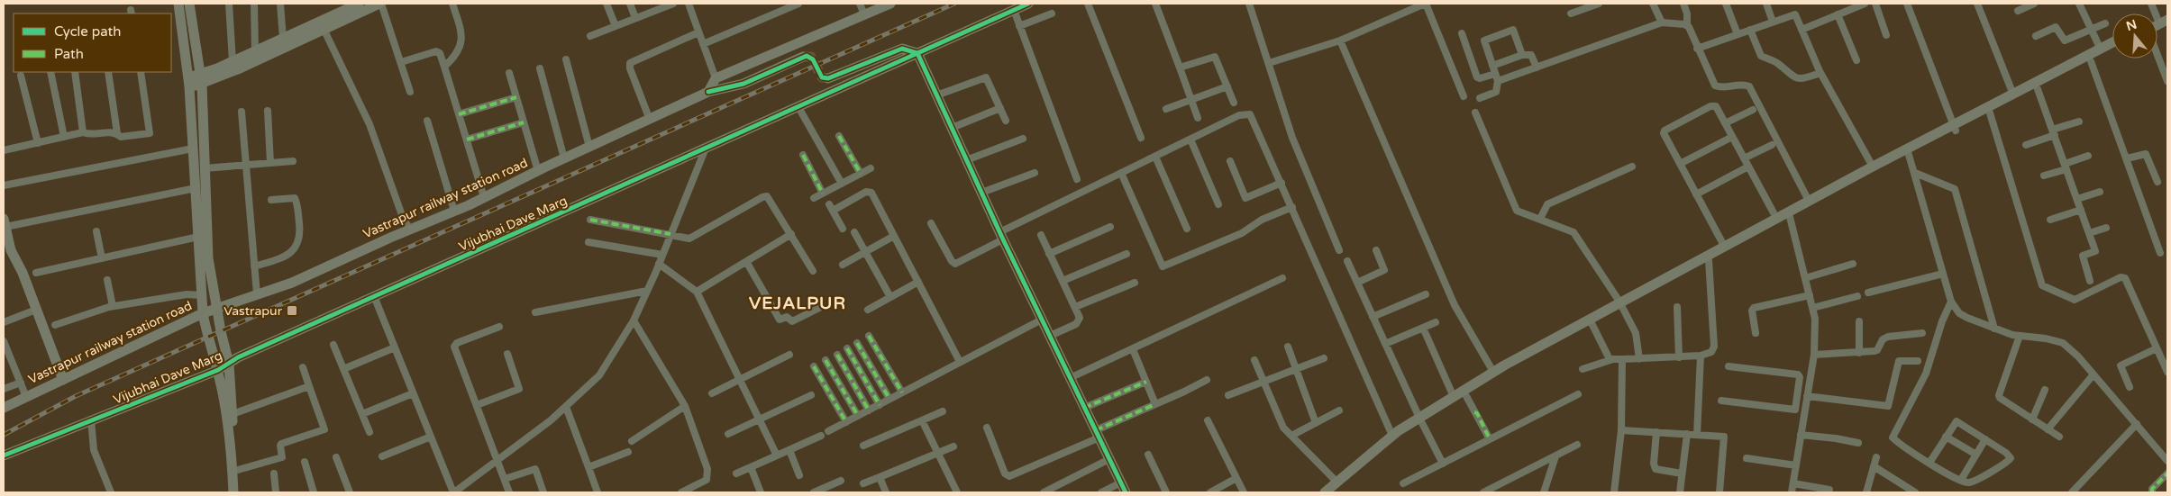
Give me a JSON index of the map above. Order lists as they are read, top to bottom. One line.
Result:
{"streets":{"street":["Vastrapur railway station road","Vijubhai Dave Marg"]},"districts":["VEJALPUR"],"places":{"transit":["Vastrapur"]},"legend":["Cycle path","Path"],"north":"top"}
